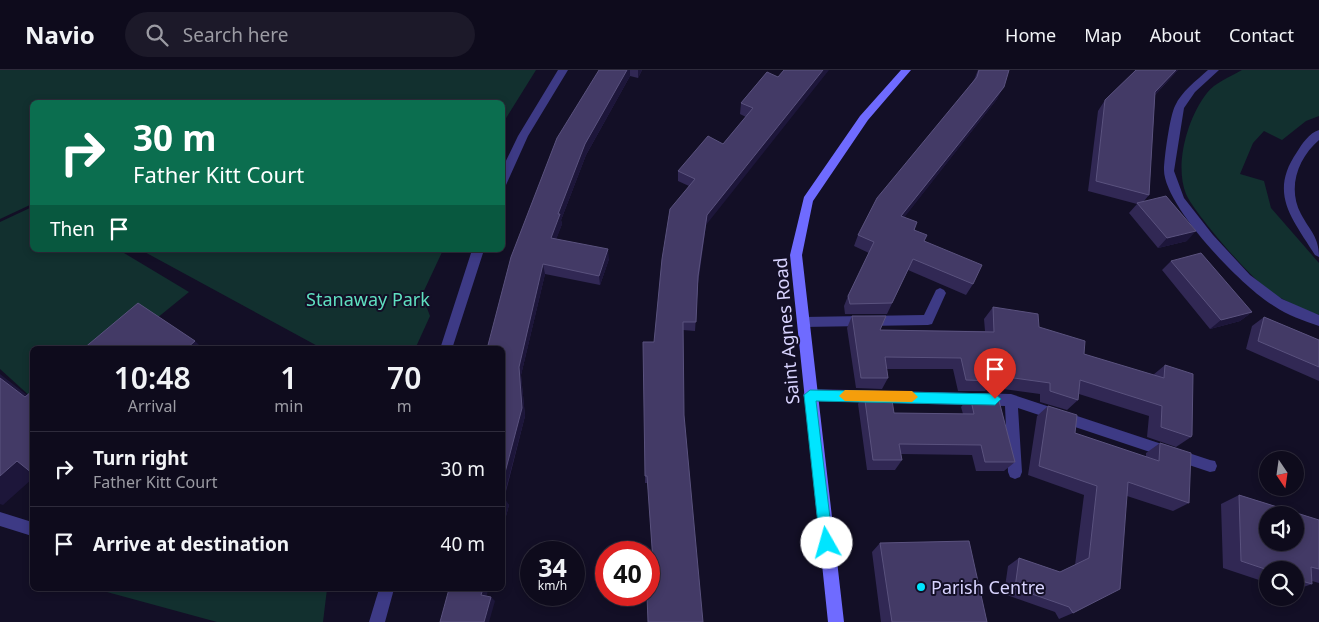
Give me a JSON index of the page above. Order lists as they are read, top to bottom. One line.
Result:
{"streets":{"street":["Saint Agnes Road"]},"parks":["Stanaway Park"],"places":["Parish Centre"],"north":"bottom","page":{"header":"Navio","search":"Search here","nav":["Home","Map","About","Contact"],"turn":["30 m","Father Kitt Court"],"then":"Then","eta":["10:48","Arrival","1","min","70","m"],"list":[{"name":"Turn right","note":"Father Kitt Court","value":"30 m"},{"name":"Arrive at destination","value":"40 m"}],"speed":"34 km/h","limit":"40"}}
